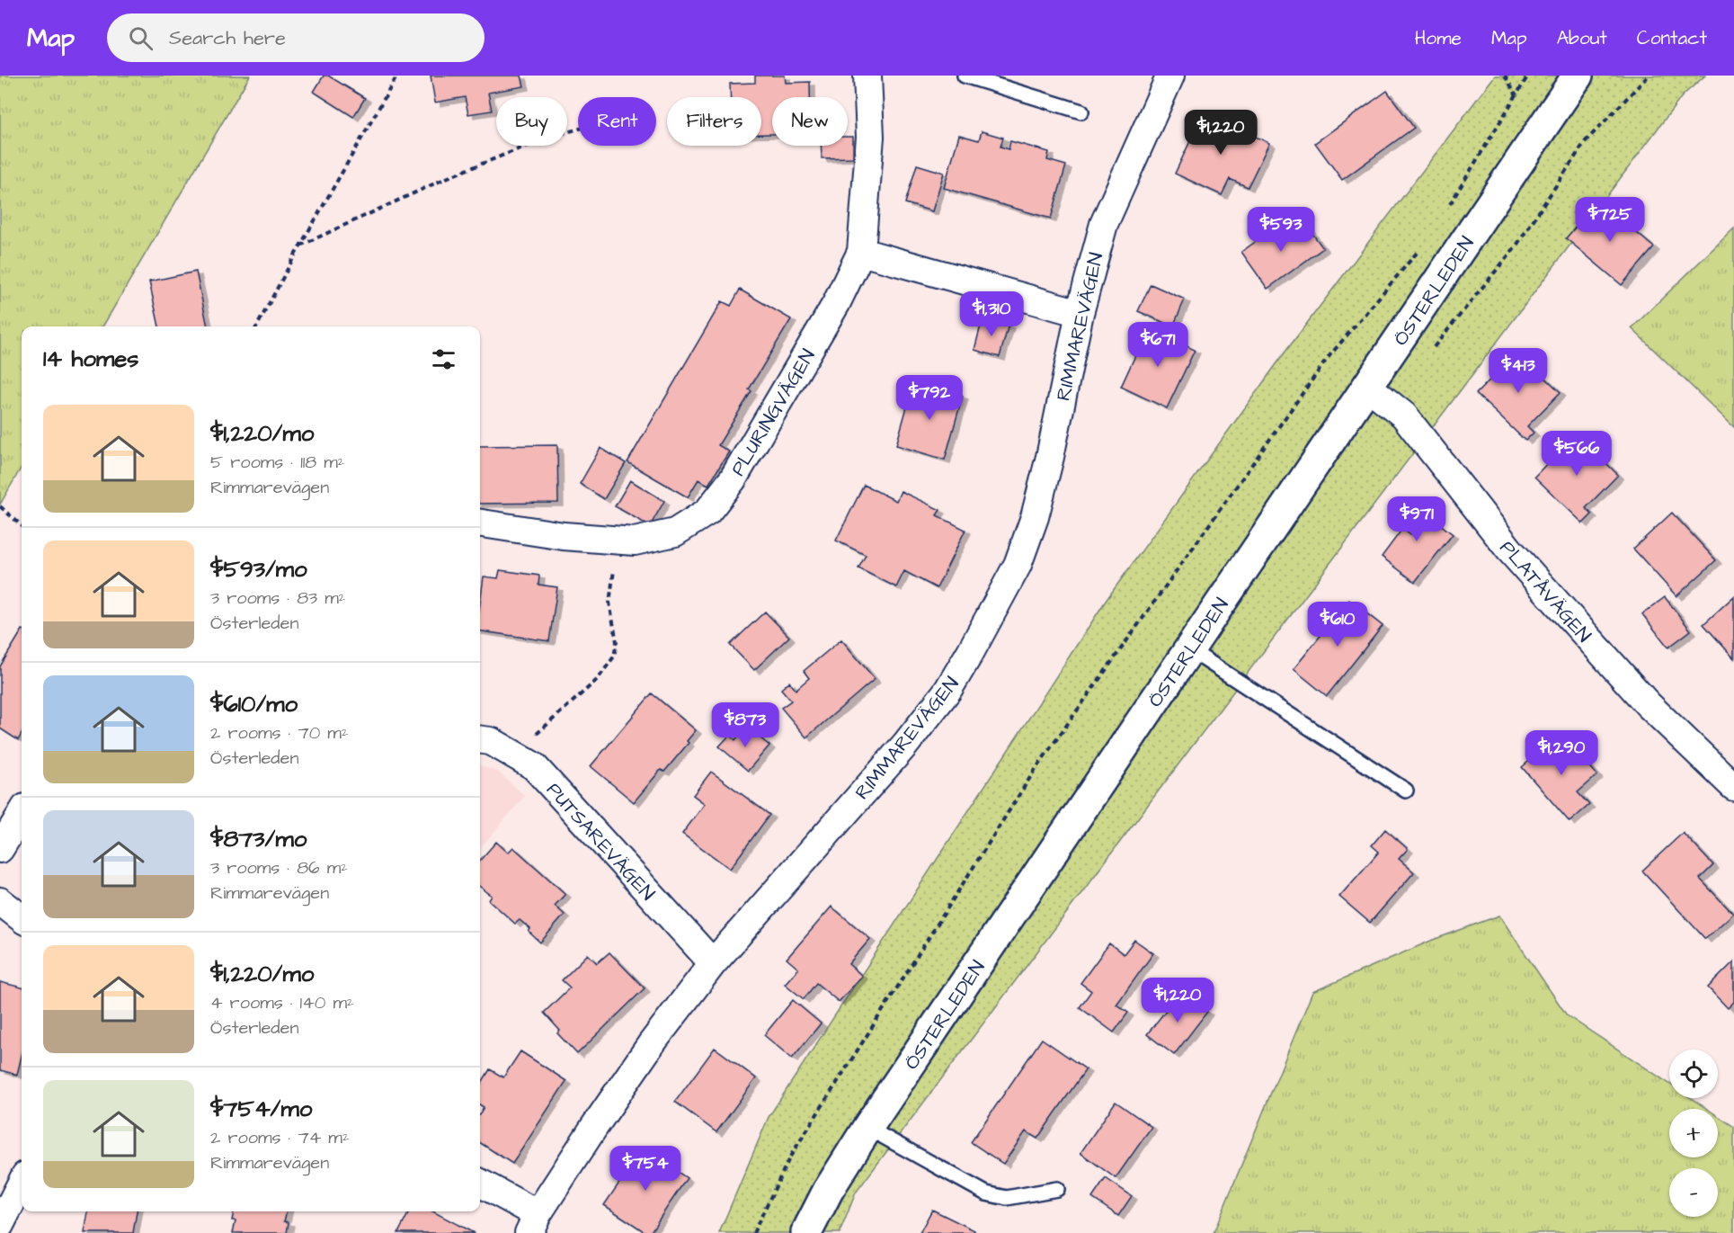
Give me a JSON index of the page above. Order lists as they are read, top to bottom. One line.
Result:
{"streets":{"street":["ÖSTERLEDEN","RIMMAREVÄGEN","PLURINGVÄGEN","PLATÅVÄGEN","PUTSAREVÄGEN"]},"crossings":[["ÖSTERLEDEN","PLATÅVÄGEN"],["RIMMAREVÄGEN","PUTSAREVÄGEN"]],"page":{"header":"Map","search":"Search here","nav":["Home","Map","About","Contact"],"chip":["Buy","Rent","Filters","New"],"price":["$1,220","$725","$593","$1,310","$671","$413","$792","$566","$971","$610","$873","$1,290","$1,220","$754"],"heading":"14 homes","list":[{"name":"$1,220/mo","note":"5 rooms · 118 m² · Rimmarevägen"},{"name":"$593/mo","note":"3 rooms · 83 m² · Österleden"},{"name":"$610/mo","note":"2 rooms · 70 m² · Österleden"},{"name":"$873/mo","note":"3 rooms · 86 m² · Rimmarevägen"},{"name":"$1,220/mo","note":"4 rooms · 140 m² · Österleden"},{"name":"$754/mo","note":"2 rooms · 74 m² · Rimmarevägen"}],"map_buttons":["+","−"]}}
